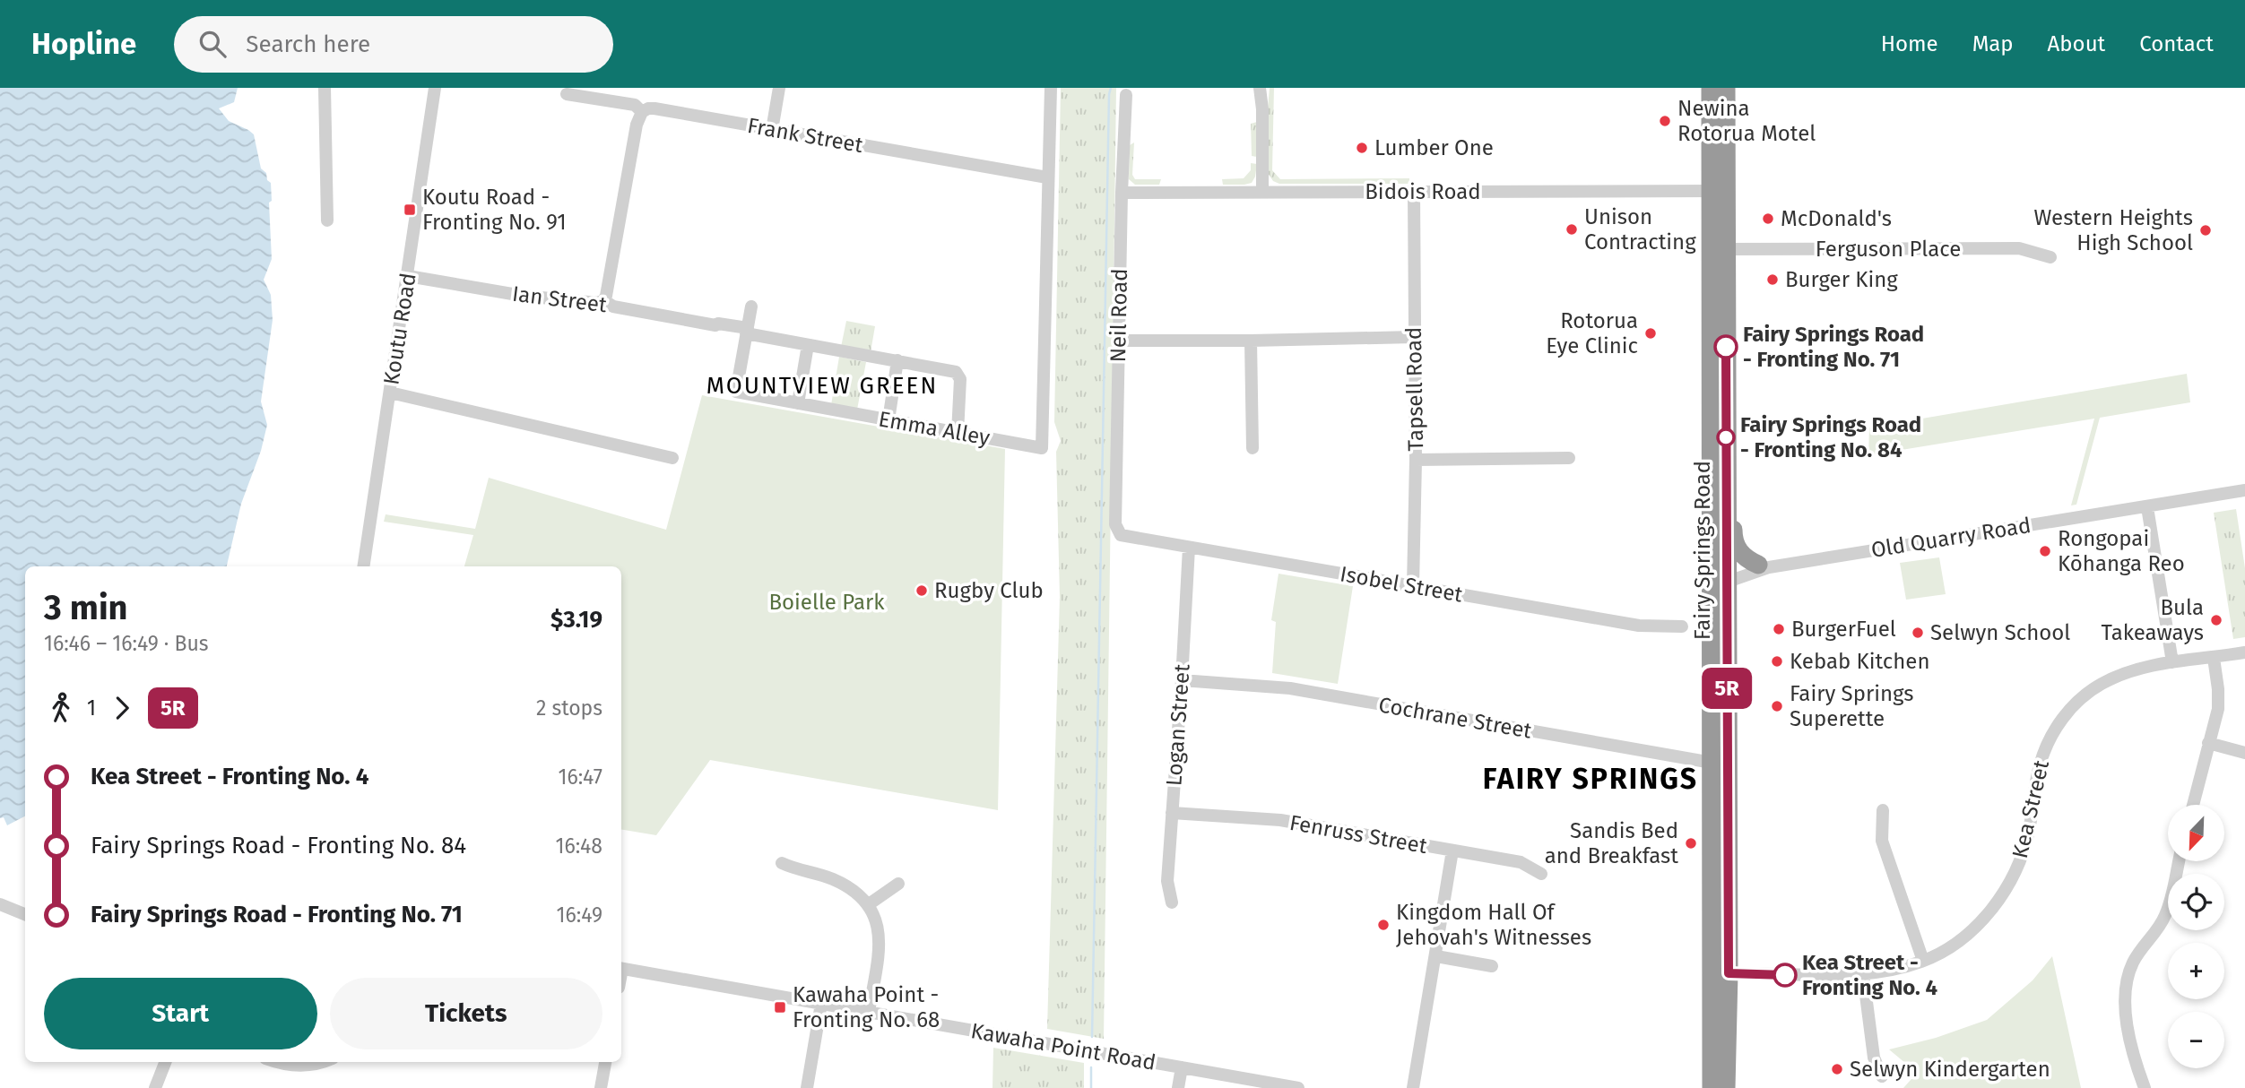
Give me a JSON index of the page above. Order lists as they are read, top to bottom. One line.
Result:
{"streets":{"highway":["Fairy Springs Road"],"street":["Frank Street","Bidois Road","Ferguson Place","Ian Street","Neil Road","Koutu Road","Tapsell Road","Emma Alley","Old Quarry Road","Isobel Street","Cochrane Street","Logan Street","Kea Street","Fenruss Street","Kawaha Point Road"]},"crossings":[["Frank Street","Emma Alley"],["Bidois Road","Neil Road"],["Bidois Road","Tapsell Road"],["Bidois Road","Fairy Springs Road"],["Ferguson Place","Fairy Springs Road"],["Ian Street","Koutu Road"],["Ian Street","Emma Alley"],["Neil Road","Isobel Street"],["Tapsell Road","Isobel Street"],["Old Quarry Road","Fairy Springs Road"],["Fairy Springs Road","Cochrane Street"],["Fairy Springs Road","Kea Street"],["Isobel Street","Logan Street"],["Cochrane Street","Logan Street"],["Logan Street","Fenruss Street"]],"districts":["MOUNTVIEW GREEN","FAIRY SPRINGS"],"parks":["Boielle Park"],"places":{"other":["Newina Rotorua Motel","Lumber One","McDonald's","Unison Contracting","Western Heights High School","Burger King","Rotorua Eye Clinic","Fairy Springs Road - Fronting No. 71","Fairy Springs Road - Fronting No. 84","Rongopai Kōhanga Reo","Rugby Club","Bula Takeaways","BurgerFuel","Selwyn School","Kebab Kitchen","Fairy Springs Superette","Sandis Bed and Breakfast","Kingdom Hall Of Jehovah's Witnesses","Kea Street - Fronting No. 4","Selwyn Kindergarten"],"transit":["Koutu Road - Fronting No. 91","Kawaha Point - Fronting No. 68"]},"lines":["bus line 5R"],"north":"bottom left","page":{"header":"Hopline","search":"Search here","nav":["Home","Map","About","Contact"],"on_map":"5R","heading":["3 min","16:46 – 16:49 · Bus","$3.19"],"legs":["1","5R","2 stops"],"list":[{"name":"Kea Street - Fronting No. 4","value":"16:47"},{"name":"Fairy Springs Road - Fronting No. 84","value":"16:48"},{"name":"Fairy Springs Road - Fronting No. 71","value":"16:49"}],"map_buttons":["+","−"],"buttons":["Start","Tickets"]}}
